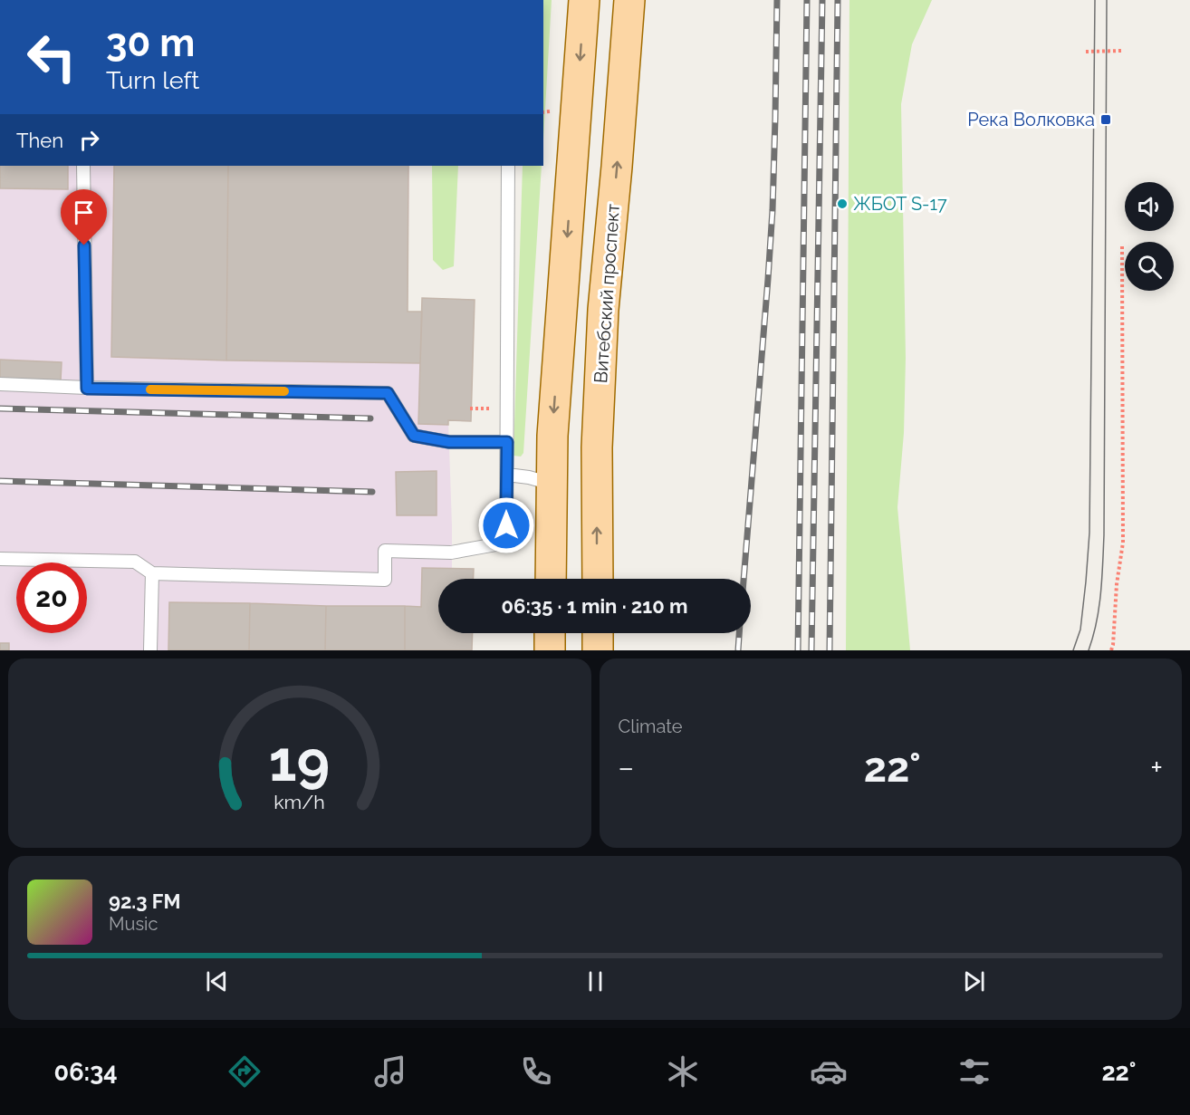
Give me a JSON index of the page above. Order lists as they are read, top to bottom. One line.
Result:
{"streets":{"main road":["Витебский проспект"]},"places":{"transit":["Река Волковка"],"other":["ЖБОТ S-17"]},"page":{"turn":["30 m","Turn left"],"then":"Then","limit":"20","trip":"06:35 · 1 min · 210 m","tile":"Climate","heat":["−","22°","+"],"song":["92.3 FM","Music"],"tabs":["06:34","22°"],"gauge":["19","km/h"]}}
